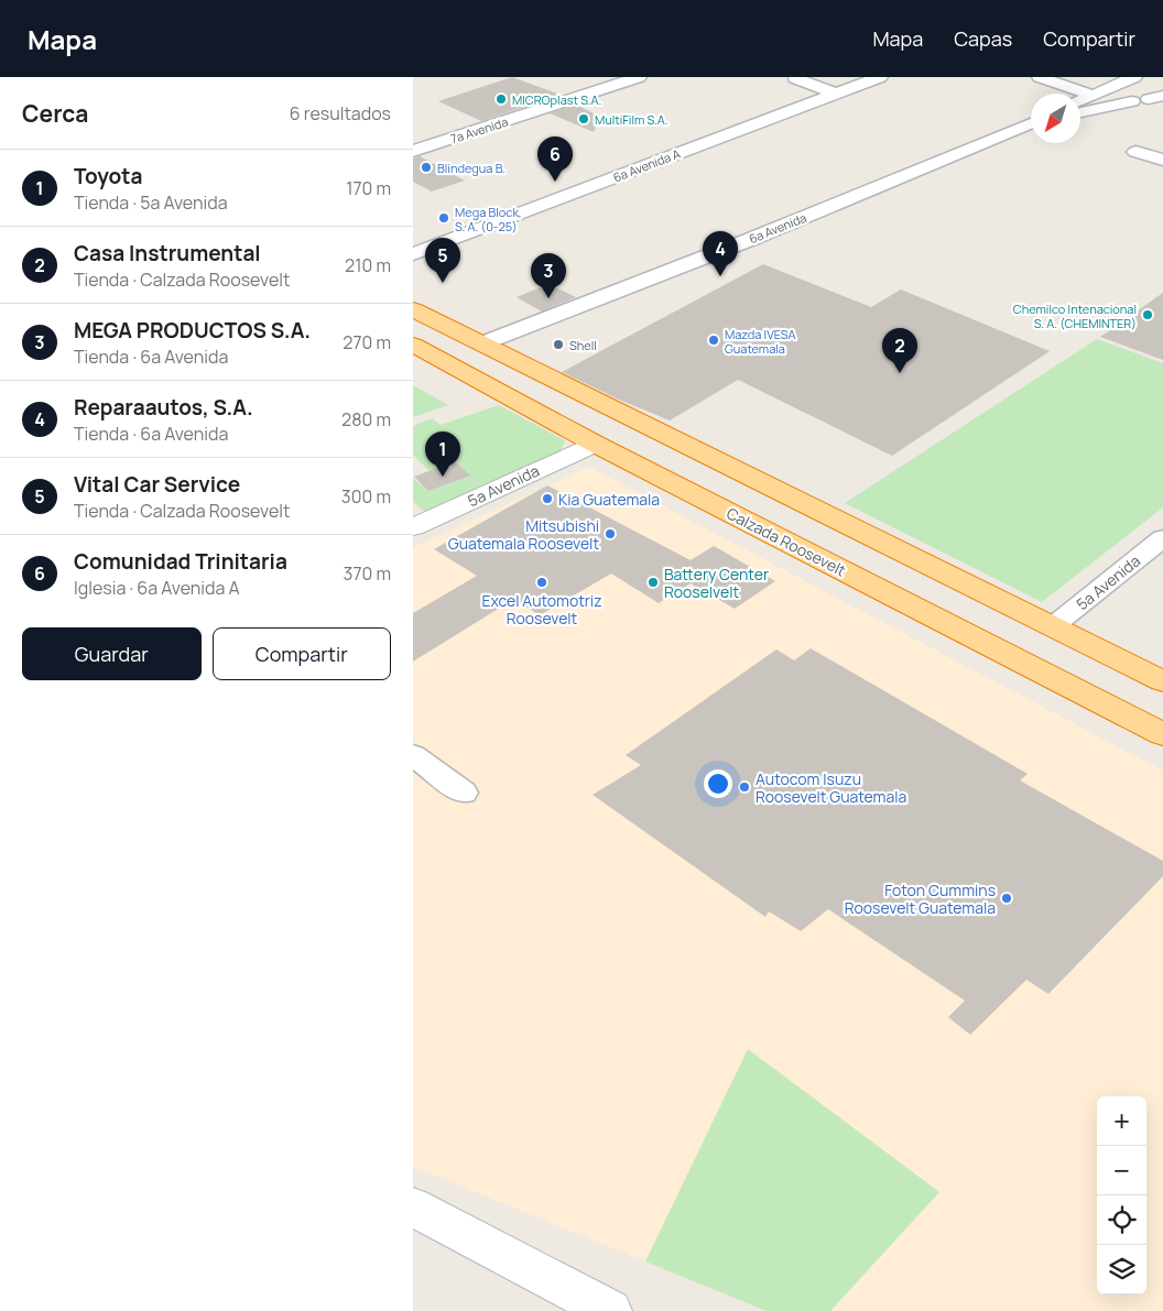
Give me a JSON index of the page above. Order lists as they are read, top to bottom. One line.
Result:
{"streets":{"highway":["Calzada Roosevelt"],"street":["7a Avenida","6a Avenida A","6a Avenida","5a Avenida"]},"crossings":[["5a Avenida","Calzada Roosevelt"]],"places":["MICROplast S.A.","MultiFilm S.A.","Blindegua B.","Mega Block, S. A. (0-25)","Chemilco Intenacional S. A. (CHEMINTER)","Mazda IVESA Guatemala","Shell","Kia Guatemala","Mitsubishi Guatemala Roosevelt","Excel Automotriz Roosevelt","Battery Center Rooselvelt","Autocom Isuzu Roosevelt Guatemala","Foton Cummins Roosevelt Guatemala"],"north":"bottom left","page":{"header":"Mapa","nav":["Mapa","Capas","Compartir"],"heading":["Cerca","6 resultados"],"pins":["6","4","5","3","2","1"],"list":[{"mark":"1","name":"Toyota","note":"Tienda · 5a Avenida","value":"170 m"},{"mark":"2","name":"Casa Instrumental","note":"Tienda · Calzada Roosevelt","value":"210 m"},{"mark":"3","name":"MEGA PRODUCTOS S.A.","note":"Tienda · 6a Avenida","value":"270 m"},{"mark":"4","name":"Reparaautos, S.A.","note":"Tienda · 6a Avenida","value":"280 m"},{"mark":"5","name":"Vital Car Service","note":"Tienda · Calzada Roosevelt","value":"300 m"},{"mark":"6","name":"Comunidad Trinitaria","note":"Iglesia · 6a Avenida A","value":"370 m"}],"buttons":["Guardar","Compartir"],"map_buttons":["+","−"]}}
